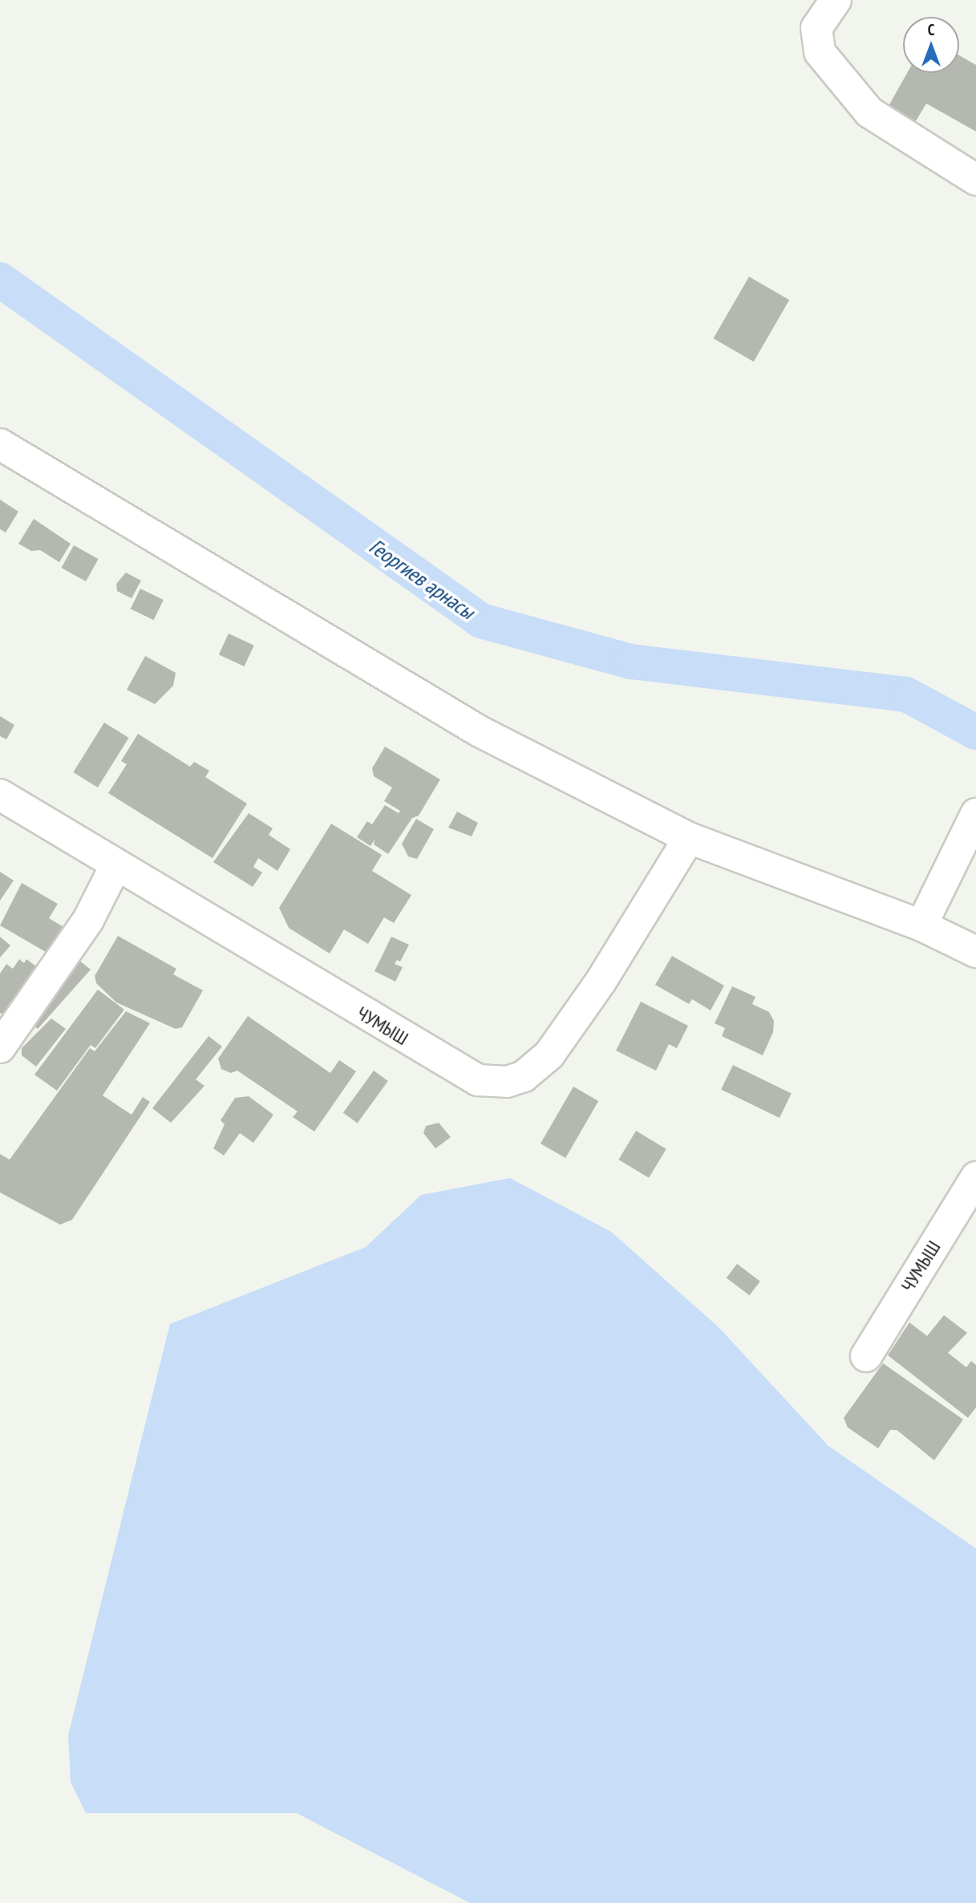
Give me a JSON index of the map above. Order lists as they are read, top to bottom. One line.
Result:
{"streets":{"street":["ЧУМЫШ"]},"water":["Георгиев арнасы"],"north":"top"}
